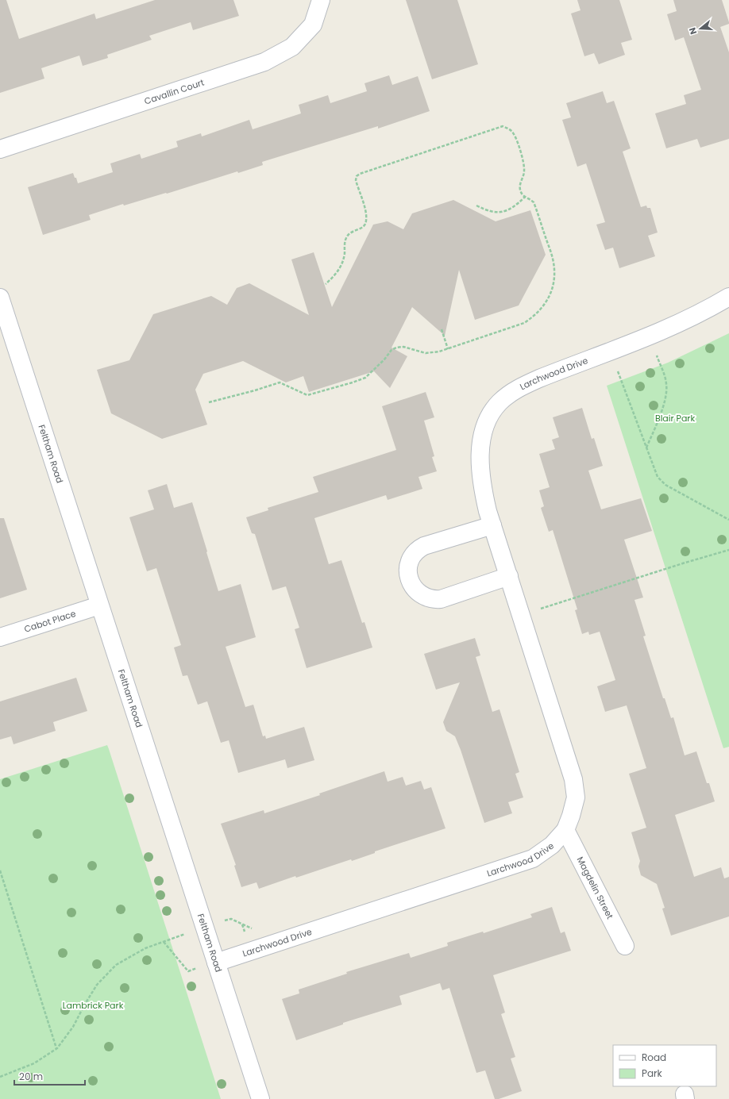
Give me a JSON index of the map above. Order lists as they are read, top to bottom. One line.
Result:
{"streets":{"street":["Cavallin Court","Larchwood Drive","Feltham Road","Cabot Place","Magdelin Street"]},"crossings":[["Larchwood Drive","Feltham Road"],["Larchwood Drive","Magdelin Street"],["Feltham Road","Cabot Place"]],"parks":["Blair Park","Lambrick Park"],"legend":["Road","Park"],"scale_bar":"20 m","north":"left"}
